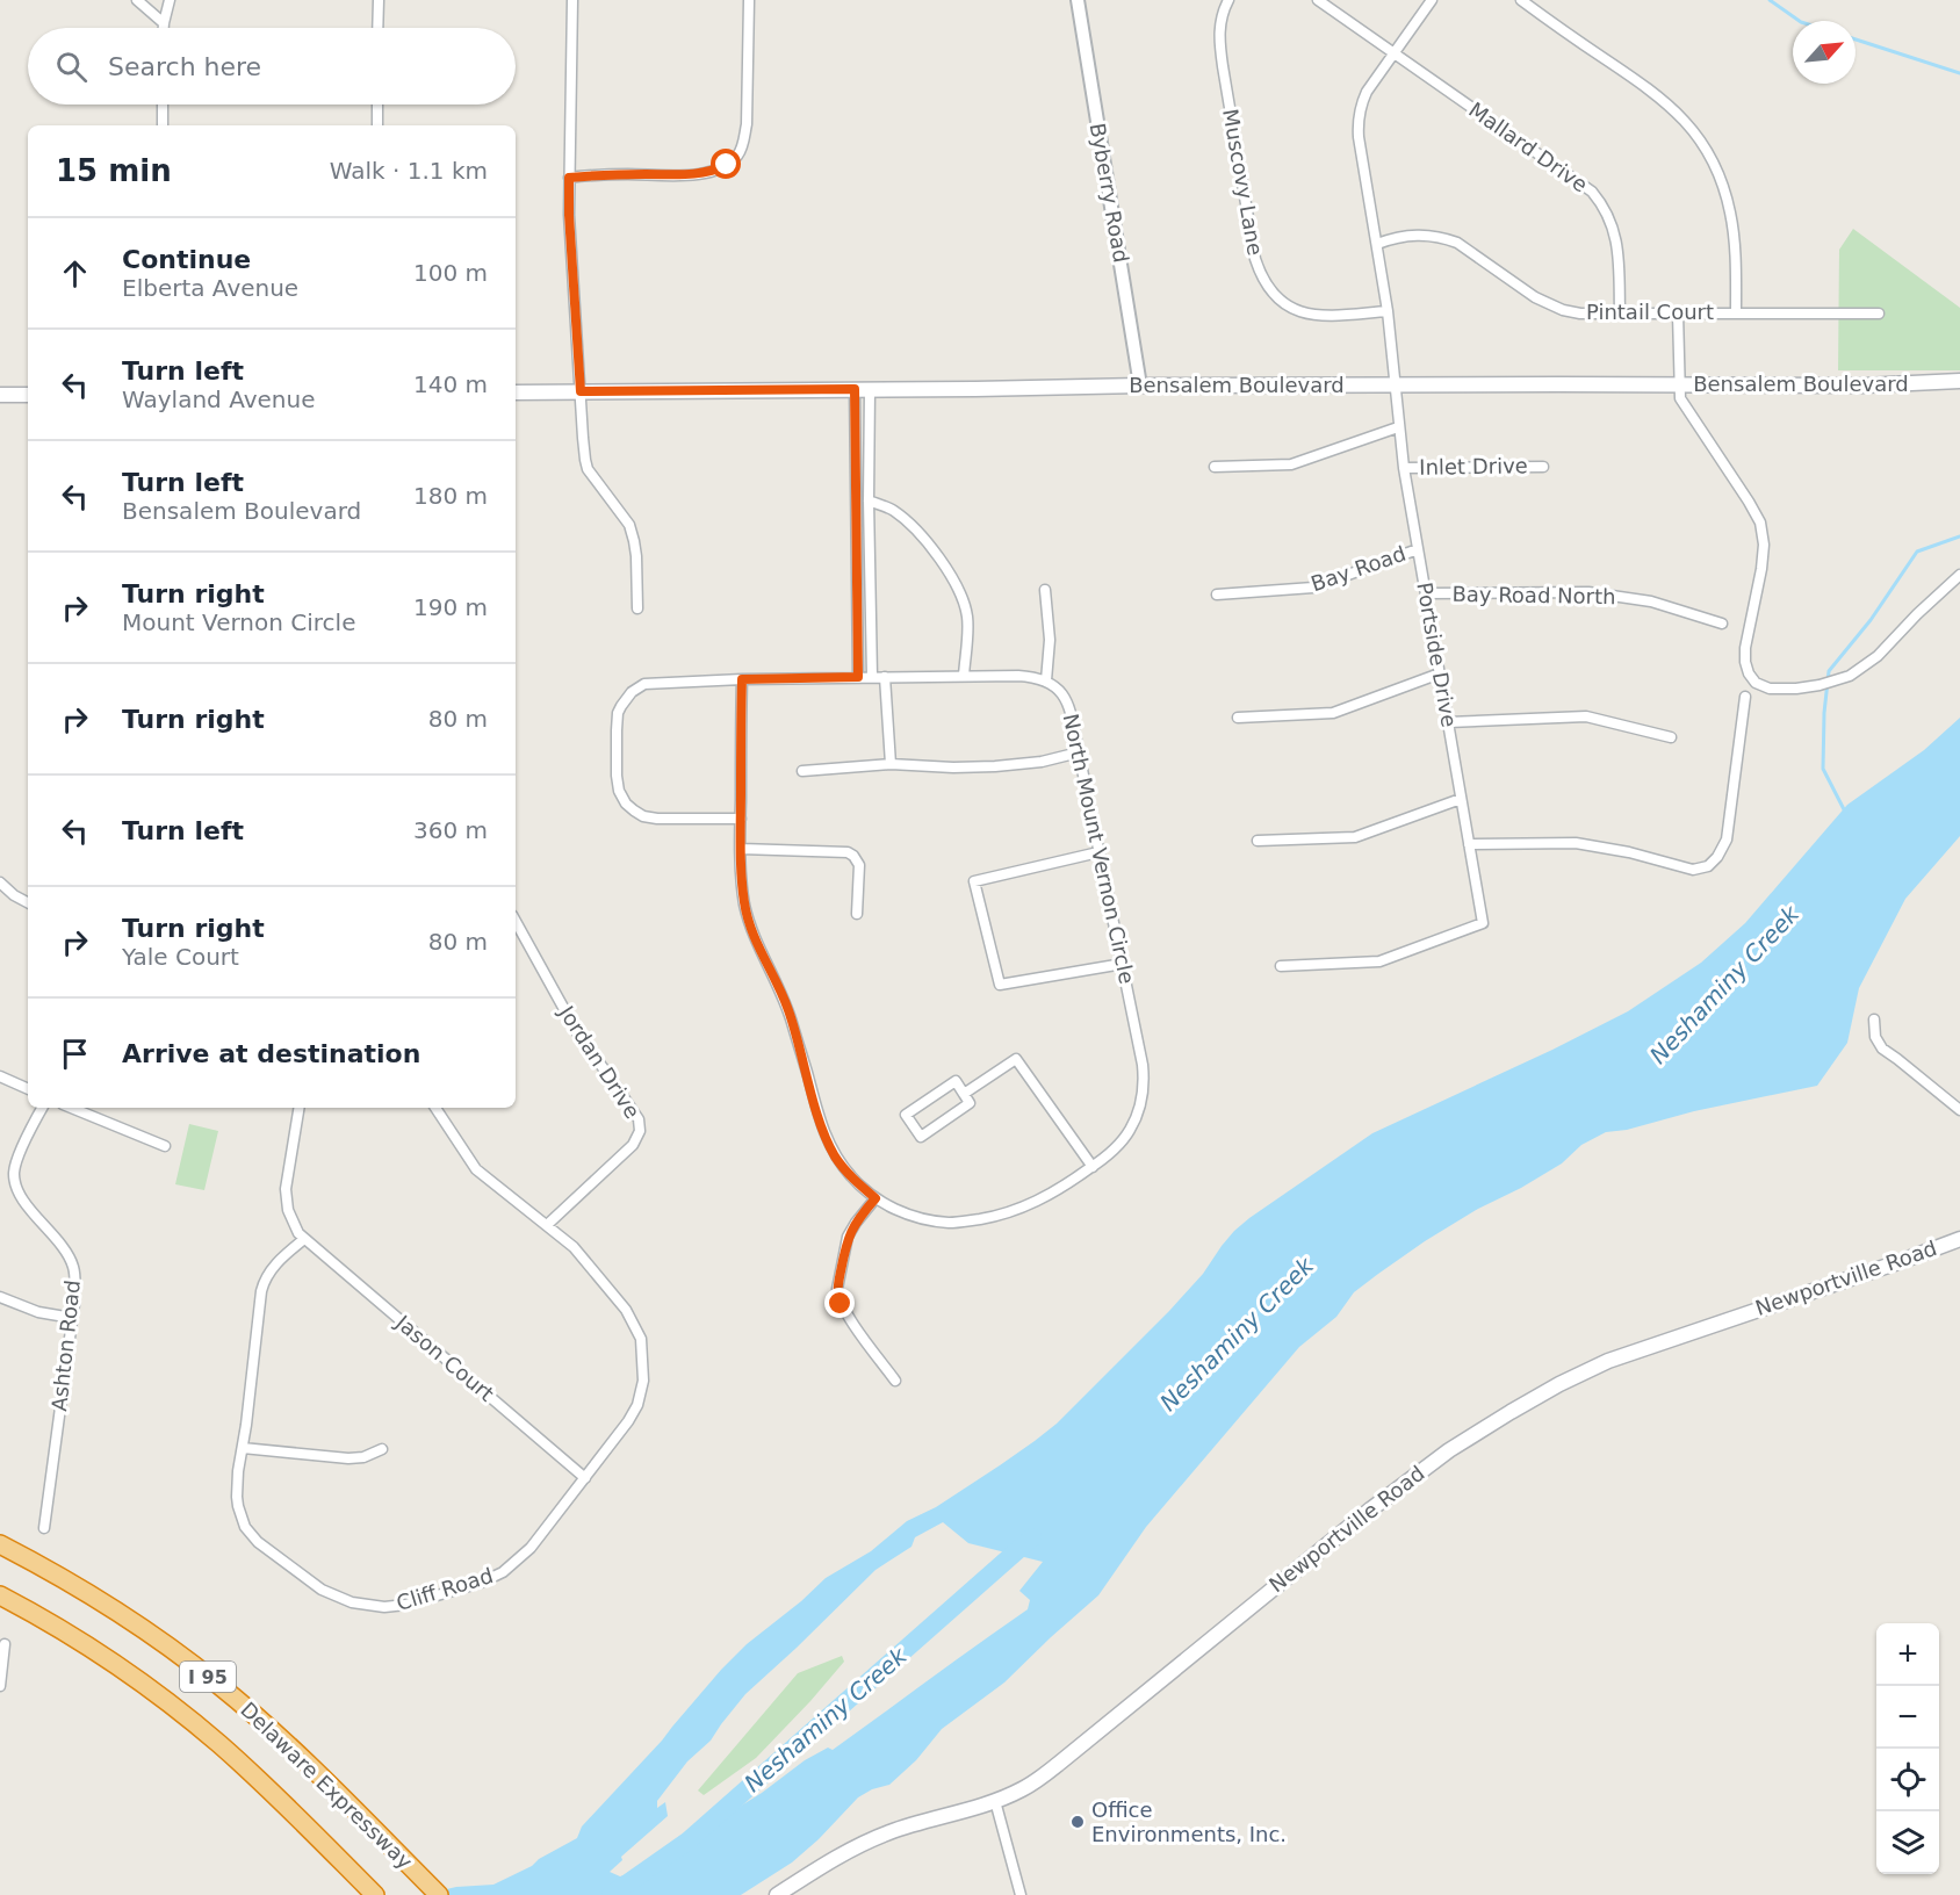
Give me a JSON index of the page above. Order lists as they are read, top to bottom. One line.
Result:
{"streets":{"highway":["I 95","Delaware Expressway"],"main road":["Bensalem Boulevard","Newportville Road"],"street":["Mallard Drive","Muscovy Lane","Byberry Road","Pintail Court","Inlet Drive","Bay Road","Bay Road North","Portside Drive","North Mount Vernon Circle","Jordan Drive","Ashton Road","Jason Court","Cliff Road"]},"crossings":[["Mallard Drive","Pintail Court"],["Byberry Road","Bensalem Boulevard"],["Bensalem Boulevard","Portside Drive"],["Inlet Drive","Portside Drive"],["Bay Road","Portside Drive"],["Bay Road North","Portside Drive"],["Jordan Drive","Cliff Road"],["Jason Court","Cliff Road"]],"water":["Neshaminy Creek"],"places":["Office Environments, Inc."],"north":"top right","page":{"search":"Search here","heading":["15 min","Walk · 1.1 km"],"list":[["Continue","Elberta Avenue","100 m"],["Turn left","Wayland Avenue","140 m"],["Turn left","Bensalem Boulevard","180 m"],["Turn right","Mount Vernon Circle","190 m"],["Turn right","80 m"],["Turn left","360 m"],["Turn right","Yale Court","80 m"],"Arrive at destination"],"map_buttons":["+","−"]}}
